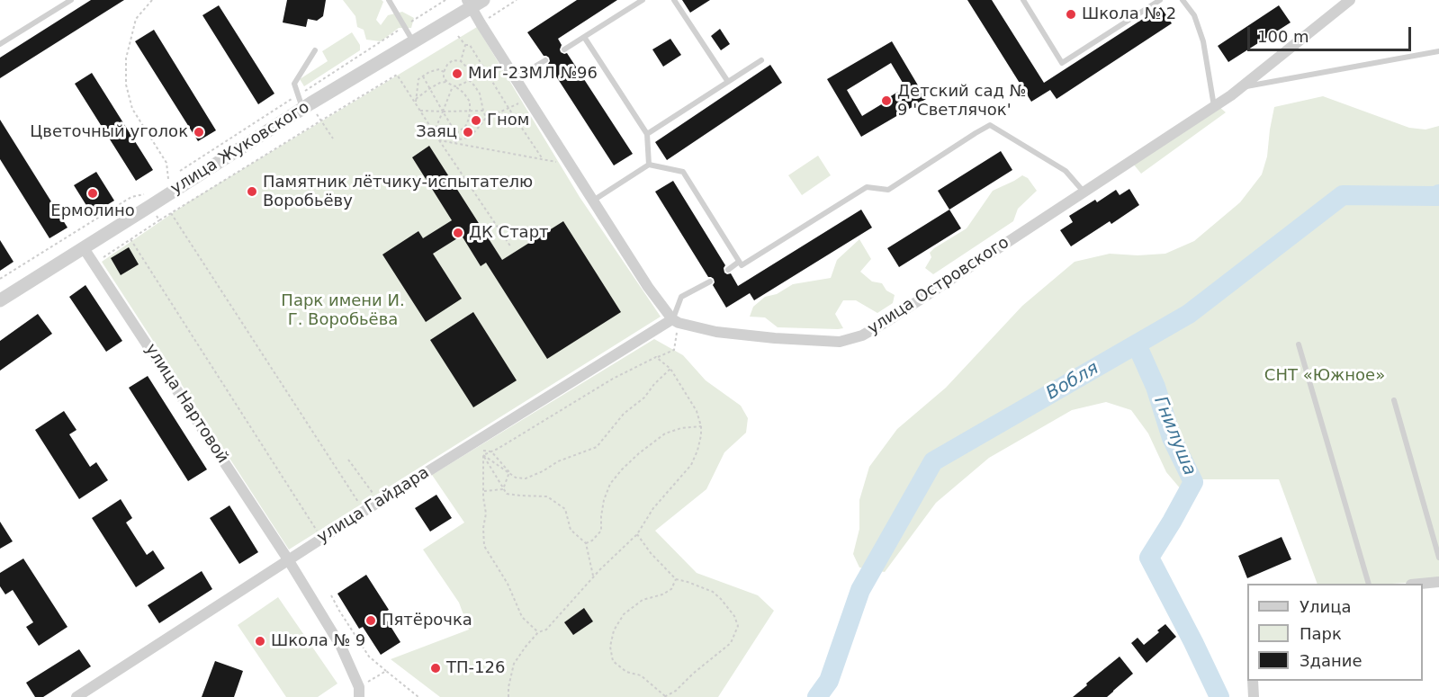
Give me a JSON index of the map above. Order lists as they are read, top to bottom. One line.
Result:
{"streets":{"street":["улица Жуковского","улица Островского","улица Нартовой","улица Гайдара"]},"crossings":[["улица Жуковского","улица Нартовой"],["улица Островского","улица Гайдара"],["улица Нартовой","улица Гайдара"]],"water":["Вобля","Гнилуша"],"parks":["Парк имени И. Г. Воробьёва","СНТ «Южное»"],"places":["Школа № 2","МиГ-23МЛ №96","Детский сад № 9 'Светлячок'","Гном","Цветочный уголок","Заяц","Памятник лётчику-испытателю Воробьёву","Ермолино","ДК Старт","Пятёрочка","Школа № 9","ТП-126"],"legend":["Улица","Парк","Здание"],"scale_bar":"100 m"}
